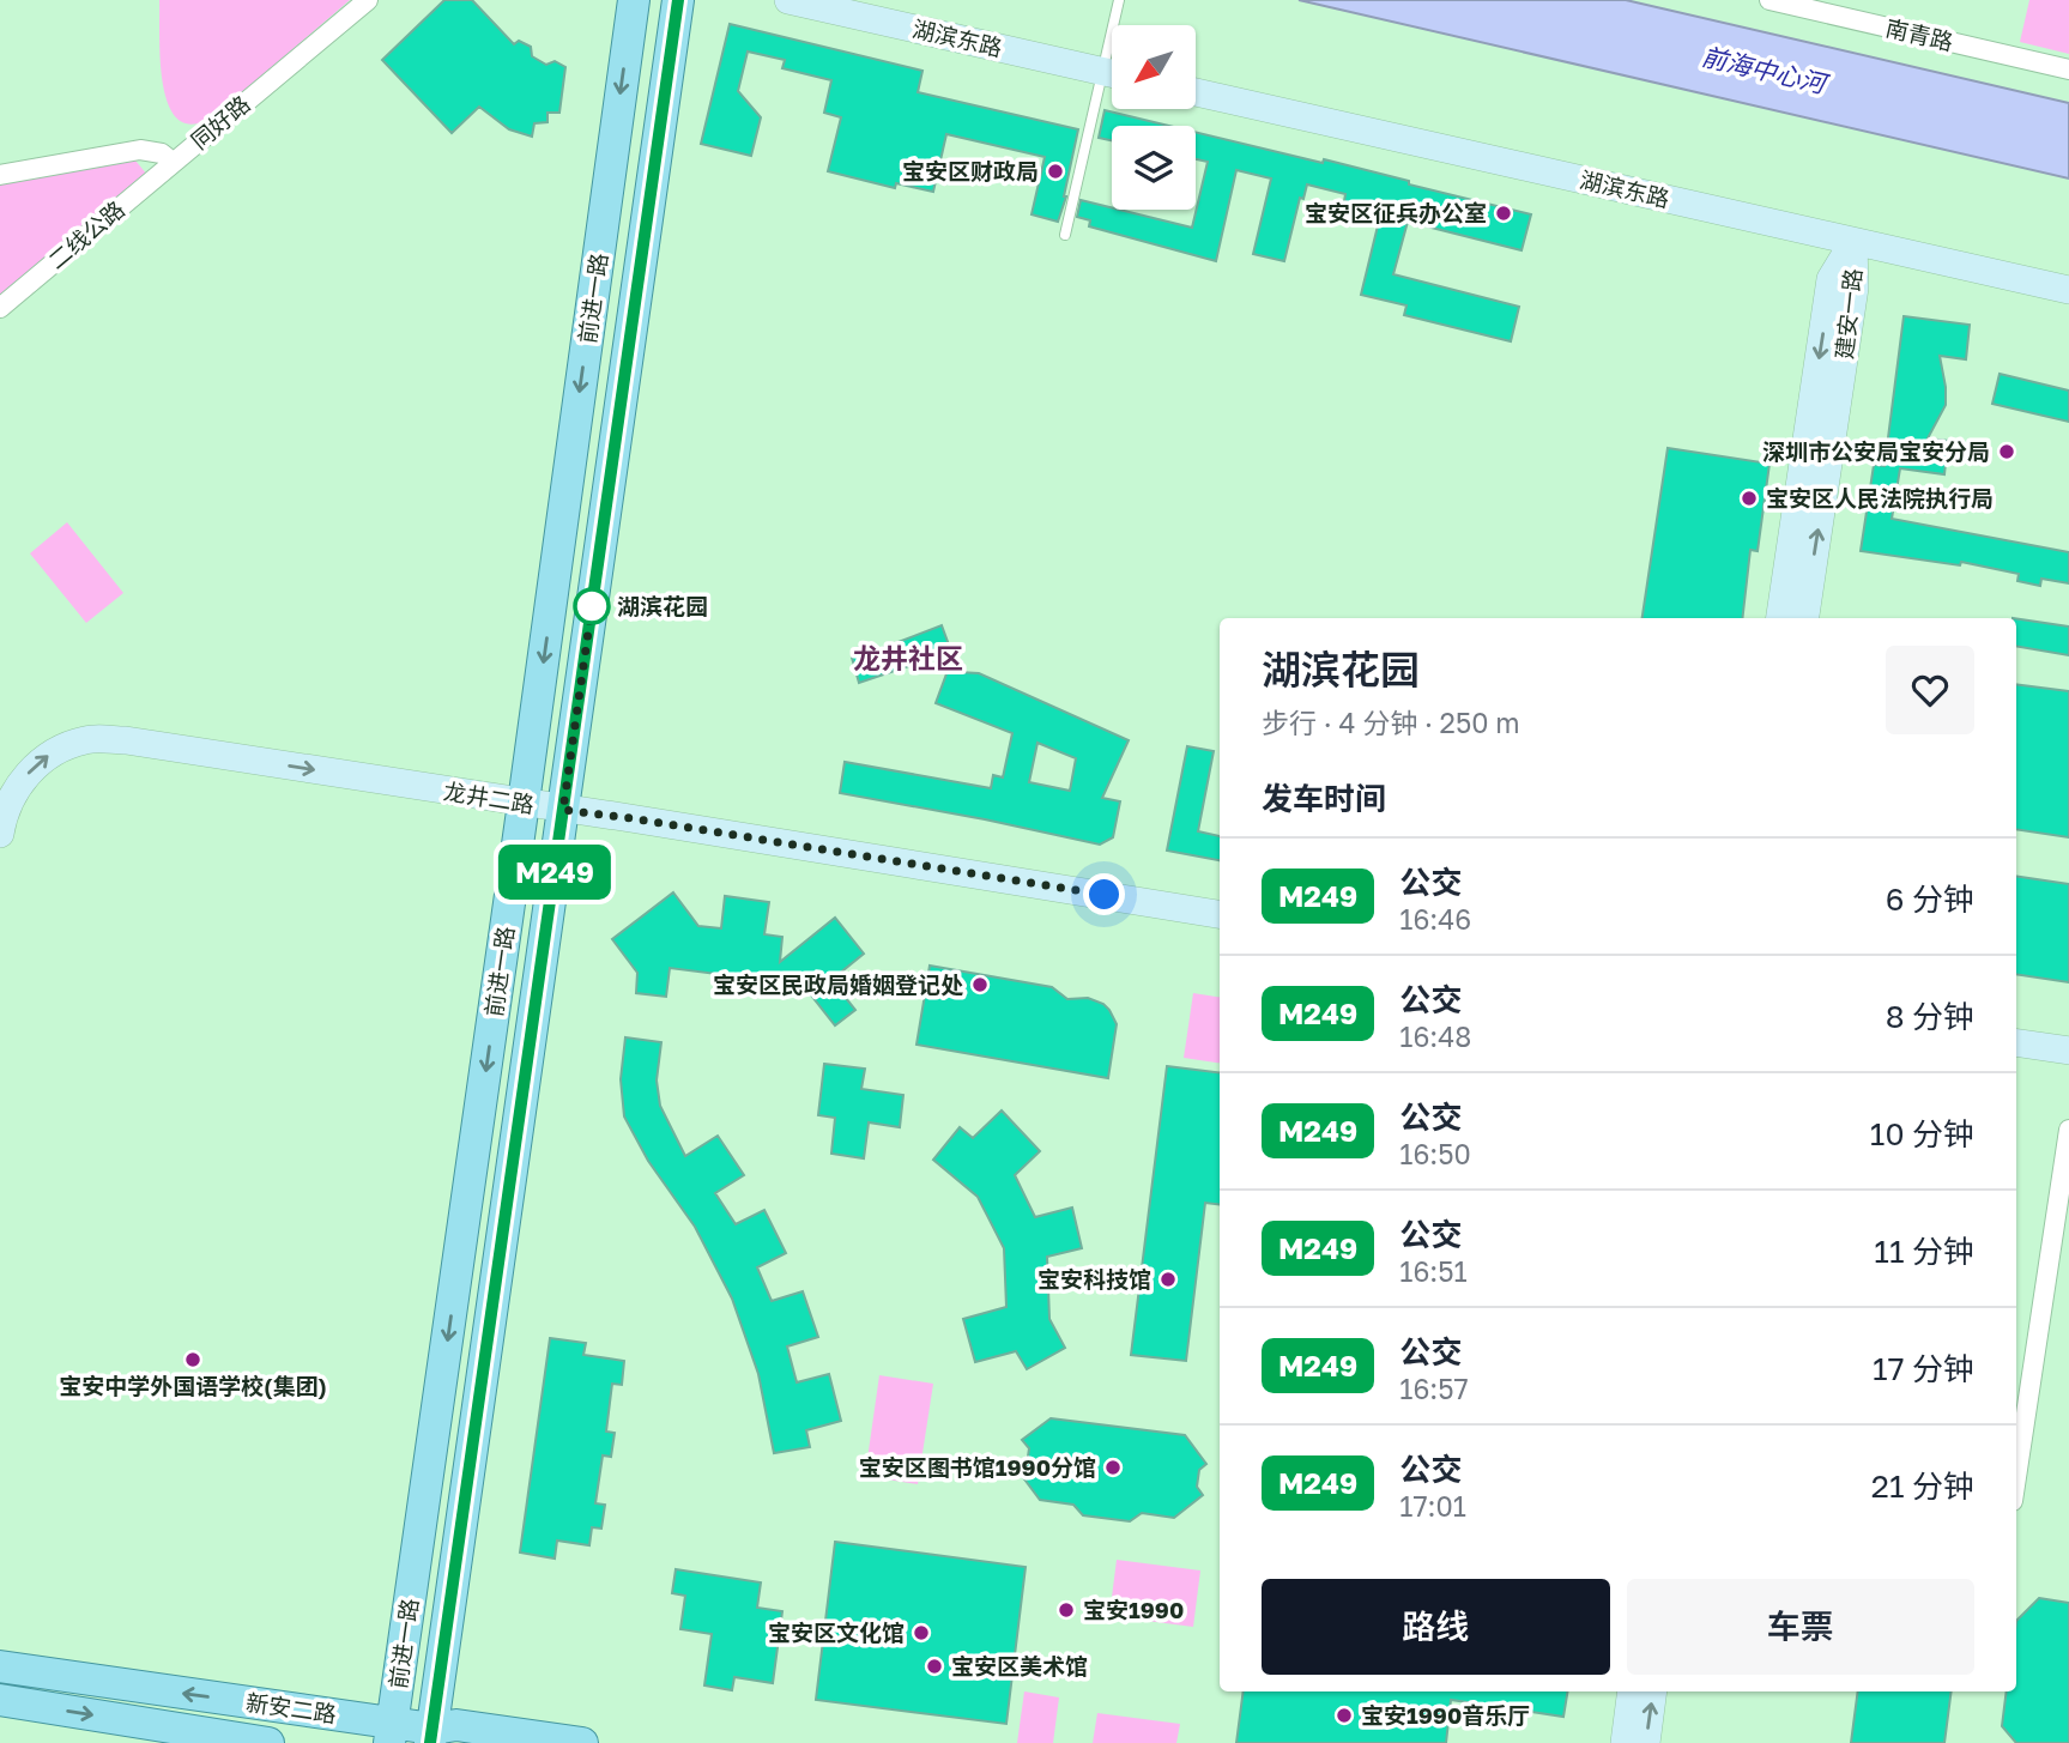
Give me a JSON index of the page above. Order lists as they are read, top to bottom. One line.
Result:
{"streets":{"main road":["湖滨东路","前进一路","建安一路","龙井二路","新安二路"],"street":["南青路","同好路","二线公路"]},"crossings":[["湖滨东路","建安一路"],["同好路","二线公路"],["前进一路","龙井二路"],["前进一路","新安二路"]],"one_way":["龙井二路"],"districts":["龙井社区"],"water":["前海中心河"],"places":["宝安区财政局","宝安区征兵办公室","深圳市公安局宝安分局","宝安区人民法院执行局","湖滨花园","宝安区民政局婚姻登记处","宝安科技馆","宝安中学外国语学校(集团)","宝安区图书馆1990分馆","宝安1990","宝安区文化馆","宝安区美术馆","宝安1990音乐厅"],"lines":["bus line M249"],"north":"bottom left","page":{"on_map":"M249","heading":[["湖滨花园","步行 · 4 分钟 · 250 m"],"发车时间"],"list":[{"mark":"M249","name":"公交","note":"16:46","value":"6 分钟"},{"mark":"M249","name":"公交","note":"16:48","value":"8 分钟"},{"mark":"M249","name":"公交","note":"16:50","value":"10 分钟"},{"mark":"M249","name":"公交","note":"16:51","value":"11 分钟"},{"mark":"M249","name":"公交","note":"16:57","value":"17 分钟"},{"mark":"M249","name":"公交","note":"17:01","value":"21 分钟"}],"buttons":["路线","车票"]}}
